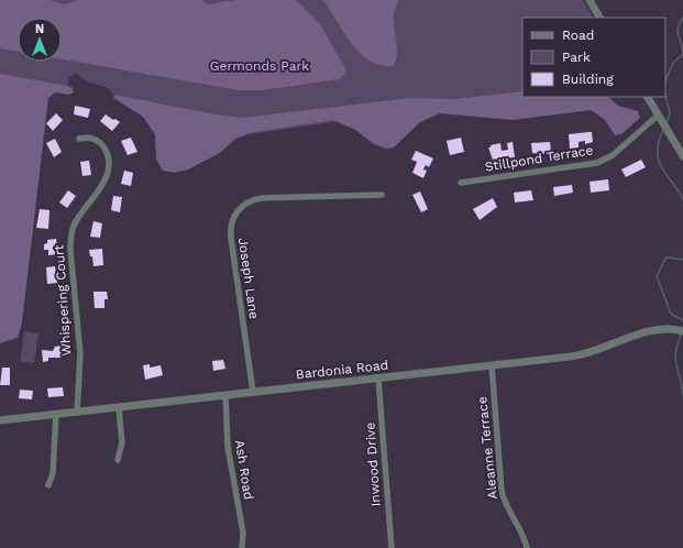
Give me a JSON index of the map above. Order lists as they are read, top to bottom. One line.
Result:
{"streets":{"street":["Stillpond Terrace","Joseph Lane","Whispering Court","Bardonia Road","Aleanne Terrace","Inwood Drive","Ash Road"]},"crossings":[["Joseph Lane","Bardonia Road"],["Whispering Court","Bardonia Road"],["Bardonia Road","Aleanne Terrace"],["Bardonia Road","Inwood Drive"],["Bardonia Road","Ash Road"]],"parks":["Germonds Park"],"legend":["Road","Park","Building"],"north":"top"}
